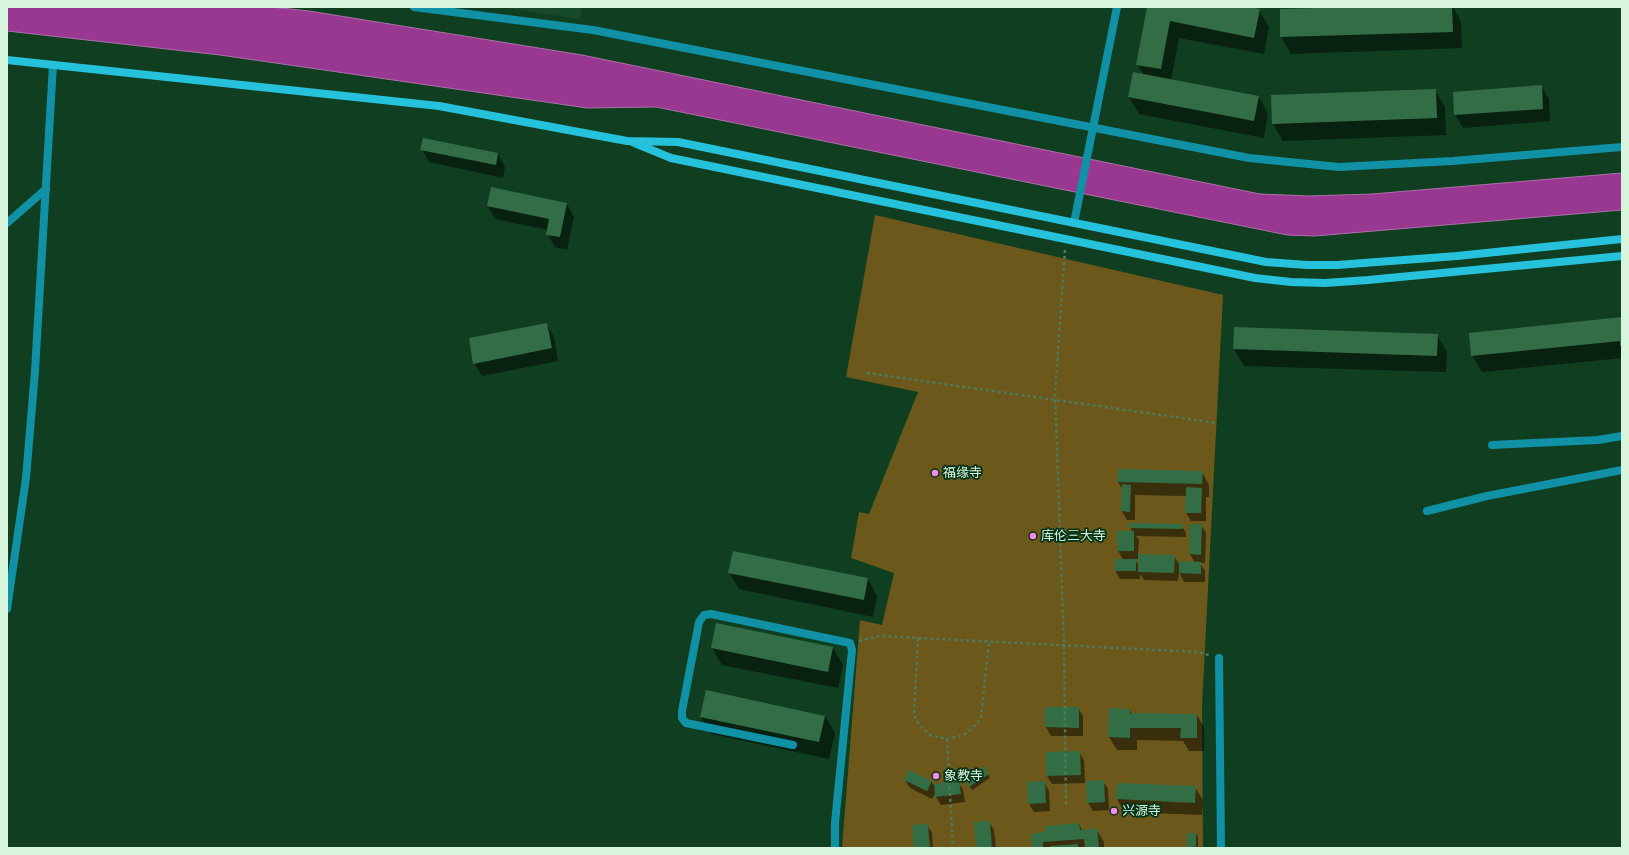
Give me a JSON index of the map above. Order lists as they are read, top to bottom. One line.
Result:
{"places":["福缘寺","库伦三大寺","象教寺","兴源寺"]}
